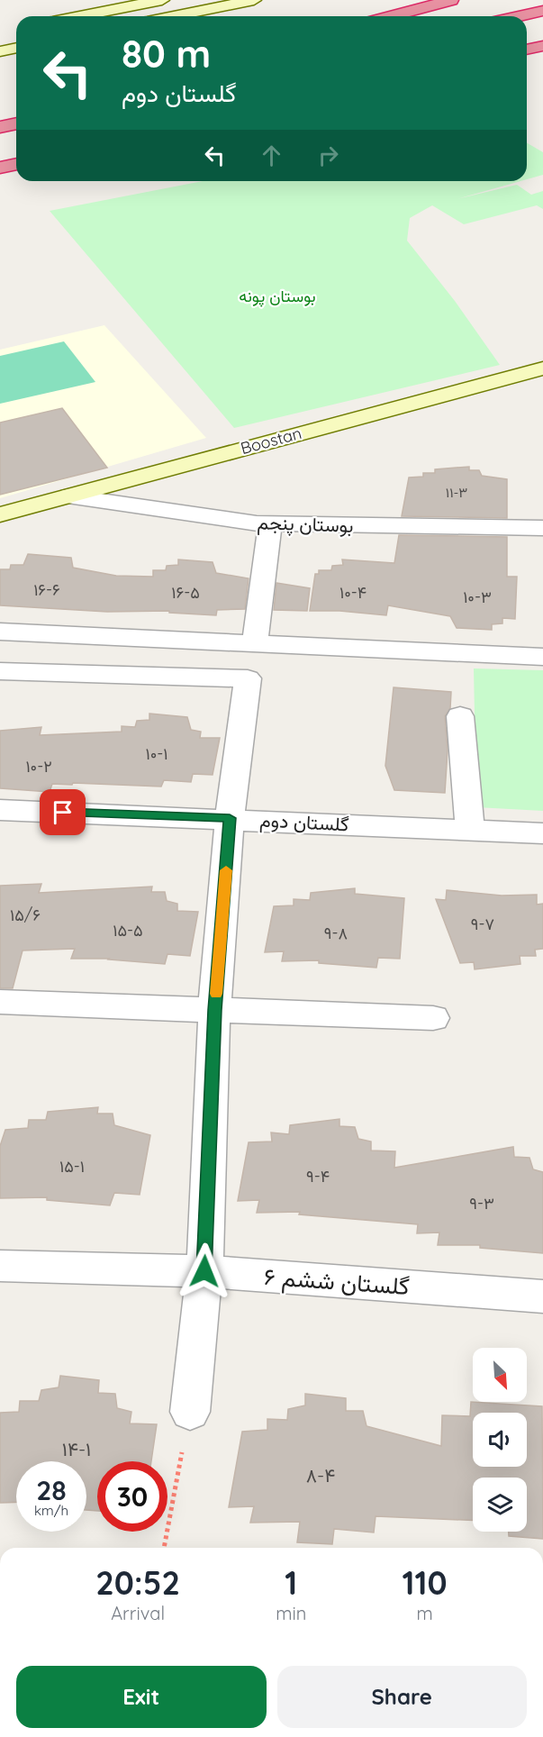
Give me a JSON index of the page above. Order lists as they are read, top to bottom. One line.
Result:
{"streets":{"street":["Boostan","بوستان پنجم","گلستان دوم","گلستان ششم ۶"]},"crossings":[["Boostan","بوستان پنجم"]],"parks":["بوستان پونه"],"house_numbers":["۱۱-۳","۱۶-۶","۱۶-۵","۱۰-۴","۱۰-۳","۱۰-۱","۱۰-۲","۱۵/۶","۹-۷","۱۵-۵","۹-۸","۱۵-۱","۹-۴","۹-۳","۱۴-۱","۸-۴"],"north":"bottom right","page":{"turn":["80 m","گلستان دوم"],"speed":"28 km/h","limit":"30","eta":["20:52","Arrival","1","min","110","m"],"buttons":["Exit","Share"]}}
